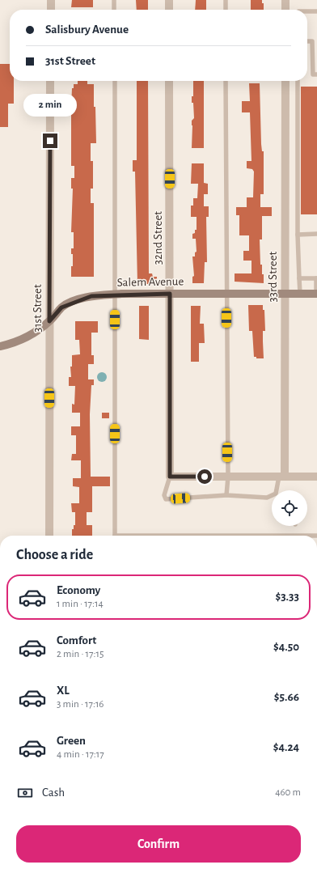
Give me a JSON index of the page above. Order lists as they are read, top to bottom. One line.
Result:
{"streets":{"street":["32nd Street","33rd Street","Salem Avenue","31st Street"]},"crossings":[["32nd Street","Salem Avenue"],["33rd Street","Salem Avenue"],["Salem Avenue","31st Street"]],"page":{"banner":["Salisbury Avenue","31st Street"],"bubble":"2 min","heading":"Choose a ride","list":[{"name":"Economy","note":"1 min · 17:14","value":"$3.33"},{"name":"Comfort","note":"2 min · 17:15","value":"$4.50"},{"name":"XL","note":"3 min · 17:16","value":"$5.66"},{"name":"Green","note":"4 min · 17:17","value":"$4.24"}],"pay":["Cash","460 m"],"buttons":"Confirm"}}
